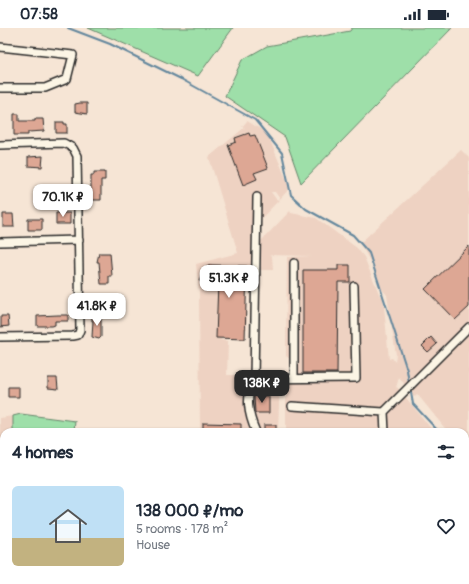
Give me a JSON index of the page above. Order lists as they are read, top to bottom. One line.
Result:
{"page":{"status":"07:58","price":["70.1K ₽","51.3K ₽","41.8K ₽","138K ₽"],"heading":"4 homes","list":[{"name":"138 000 ₽/mo","note":"5 rooms · 178 m² · House"}]}}
